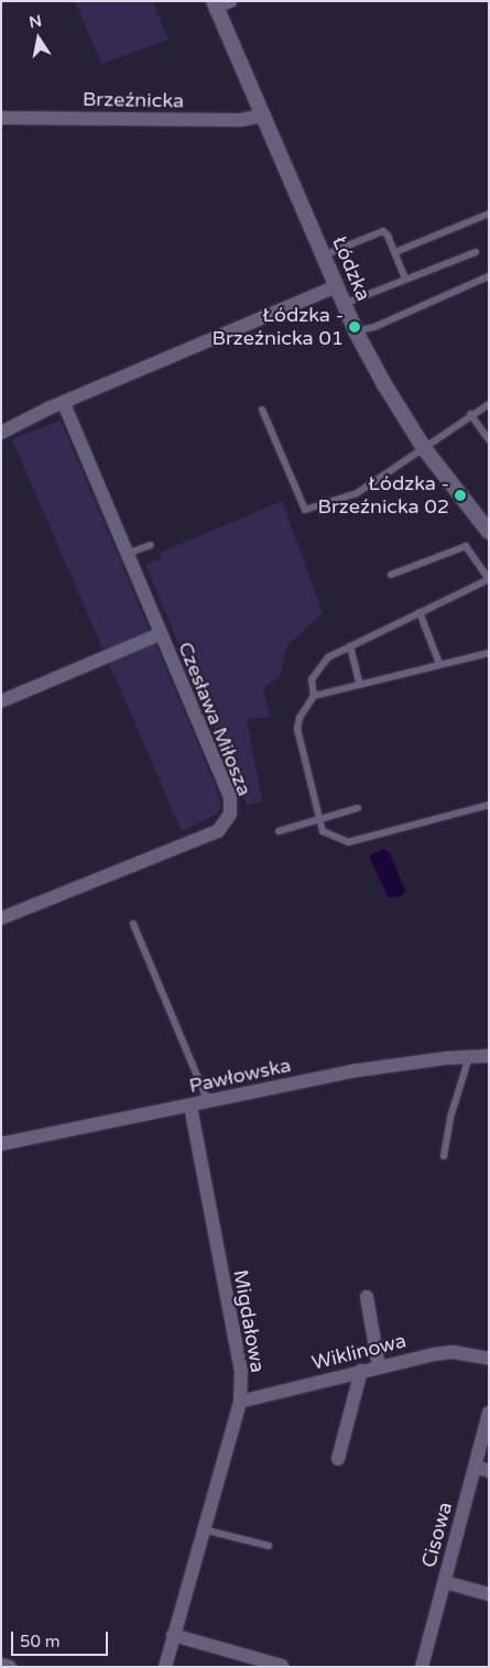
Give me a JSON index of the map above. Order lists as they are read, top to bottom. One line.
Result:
{"streets":{"main road":["Łódzka"],"street":["Brzeźnicka","Czesława Miłosza","Pawłowska","Migdałowa","Wiklinowa","Cisowa"]},"crossings":[["Brzeźnicka","Łódzka"],["Pawłowska","Migdałowa"],["Migdałowa","Wiklinowa"]],"places":["Łódzka - Brzeźnicka 01","Łódzka - Brzeźnicka 02"],"scale_bar":"50 m","north":"top"}
